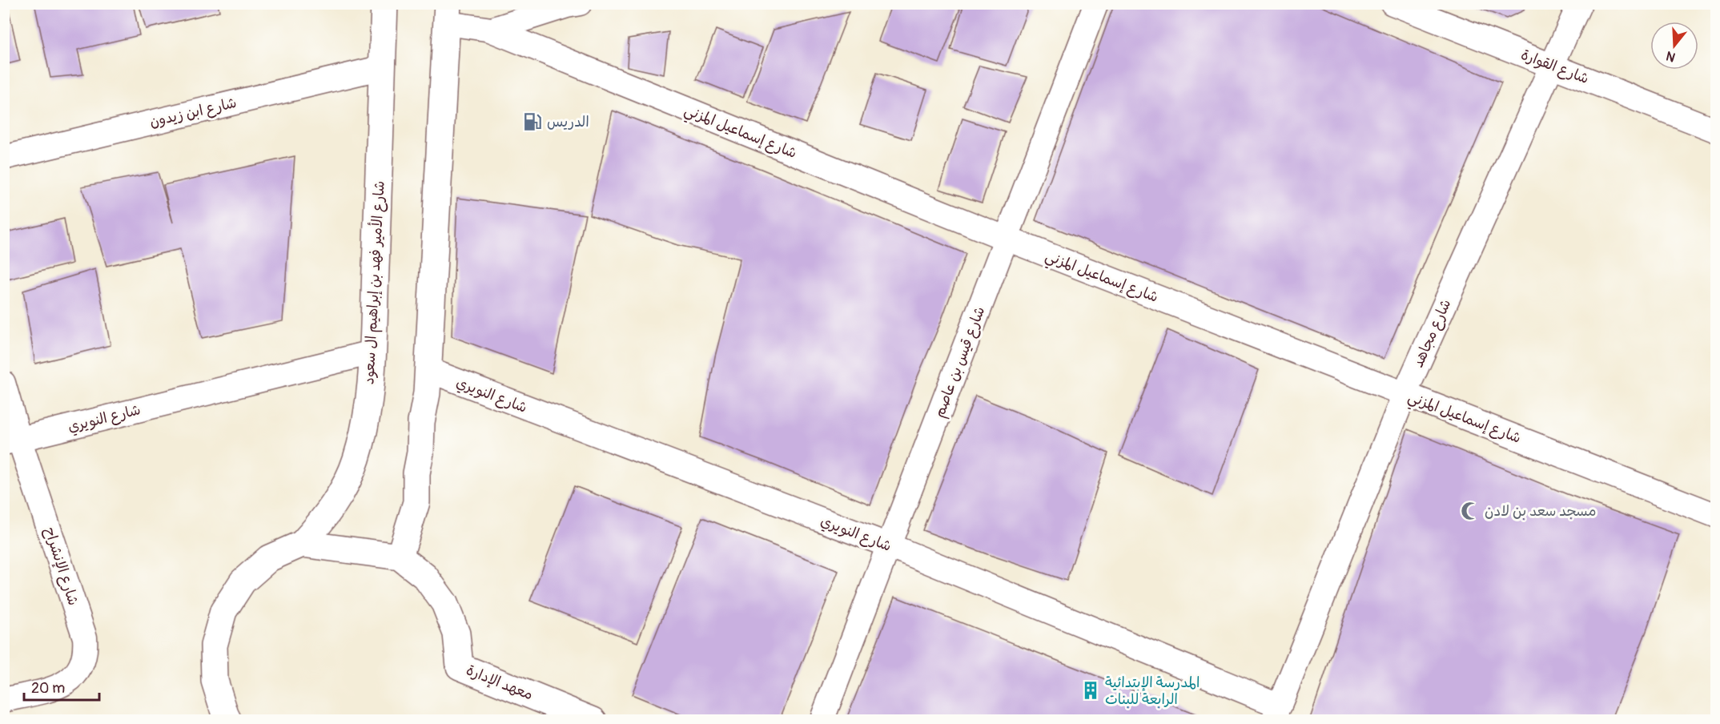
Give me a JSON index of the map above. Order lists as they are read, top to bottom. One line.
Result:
{"streets":{"main road":["شارع الأمير فهد بن إبراهيم ال سعود","معهد الإدارة"],"street":["شارع القوارة","شارع ابن زيدون","شارع إسماعيل المزني","شارع مجاهد","شارع قيس بن عاصم","شارع النويري","شارع الإنشراح"]},"crossings":[["شارع القوارة","شارع مجاهد"],["شارع ابن زيدون","شارع الأمير فهد بن إبراهيم ال سعود"],["شارع إسماعيل المزني","شارع مجاهد"],["شارع إسماعيل المزني","شارع قيس بن عاصم"],["شارع الأمير فهد بن إبراهيم ال سعود","شارع النويري"],["شارع مجاهد","شارع النويري"],["شارع قيس بن عاصم","شارع النويري"],["شارع النويري","شارع الإنشراح"]],"places":{"fuel station":["الدريس"],"mosque":["مسجد سعد بن لادن"],"building":["المدرسة الإبتدائية الرابعة للبنات"]},"scale_bar":"20 m","north":"bottom"}
